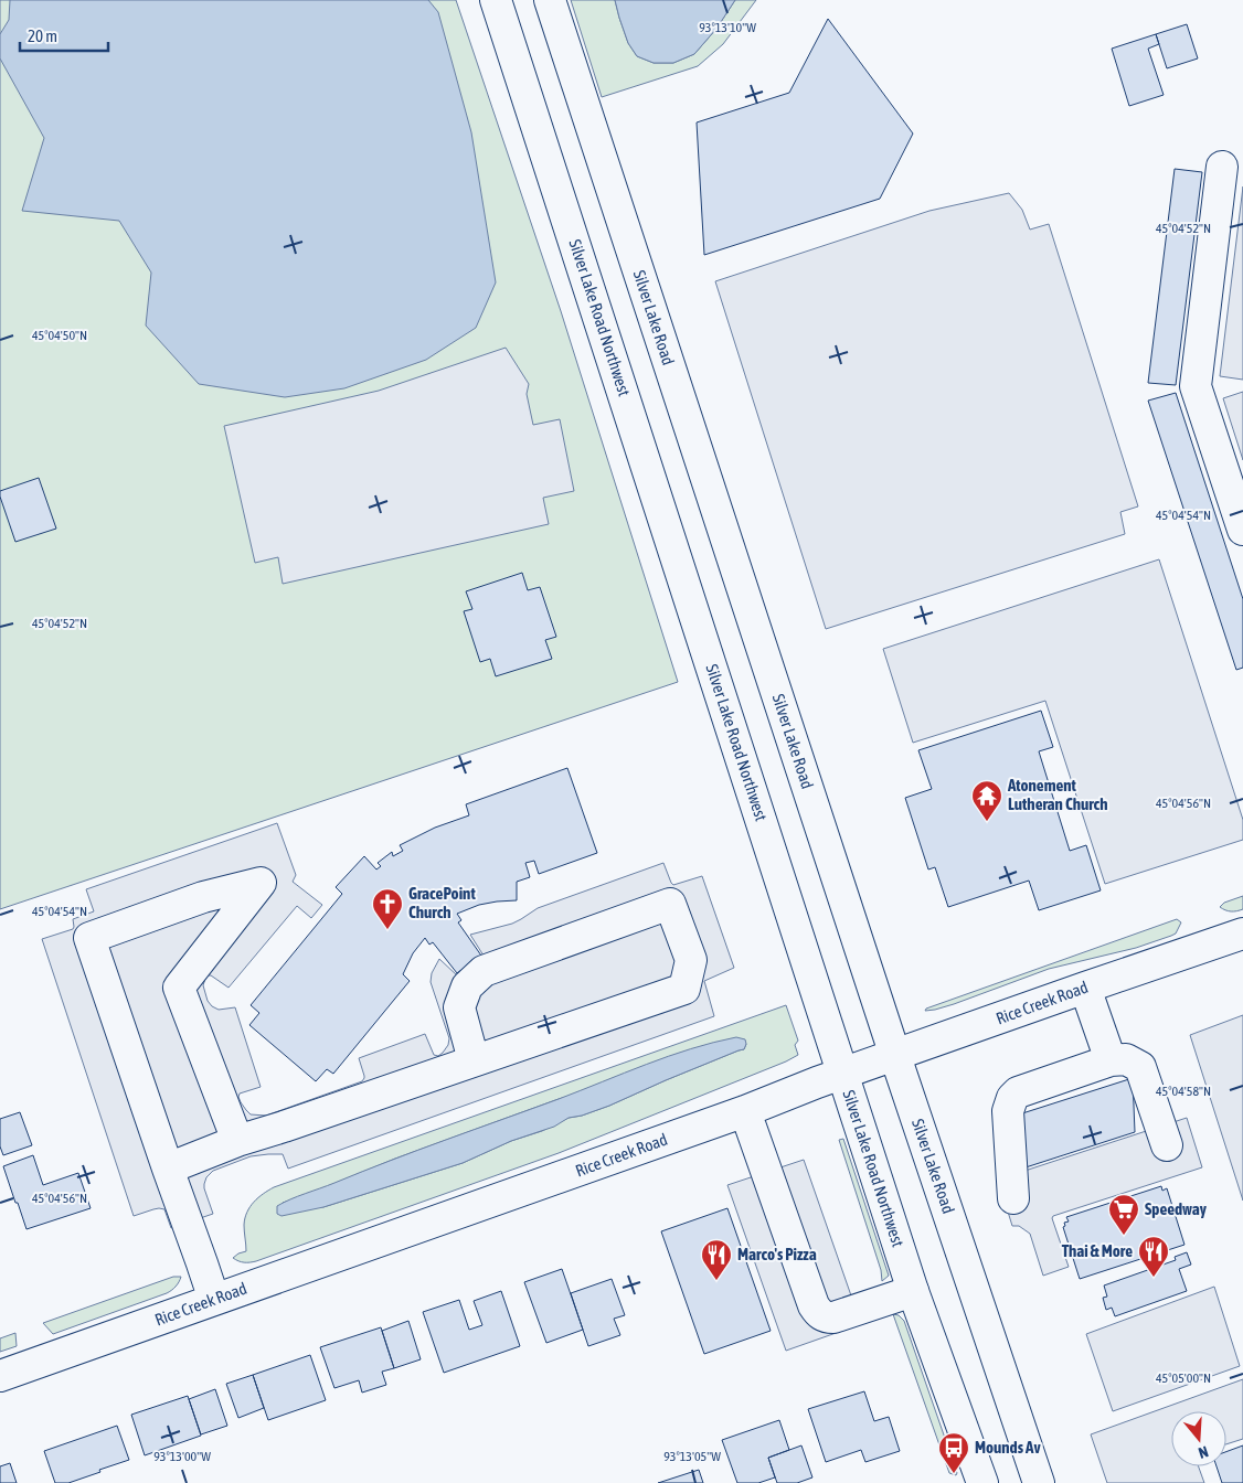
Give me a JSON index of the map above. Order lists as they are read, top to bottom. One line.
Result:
{"streets":{"main road":["Silver Lake Road Northwest","Silver Lake Road","Rice Creek Road"]},"crossings":[["Silver Lake Road Northwest","Rice Creek Road"],["Silver Lake Road","Rice Creek Road"]],"places":{"temple":["Atonement Lutheran Church"],"church":["GracePoint Church"],"supermarket":["Speedway"],"restaurant":["Thai & More","Marco's Pizza"],"bus stop":["Mounds Av"]},"scale_bar":"20 m","north":"bottom","coordinates":["93°13'10\"W","45°04'52\"N","45°04'50\"N","45°04'54\"N","45°04'56\"N","45°04'58\"N","45°05'00\"N","93°13'00\"W","93°13'05\"W"]}
